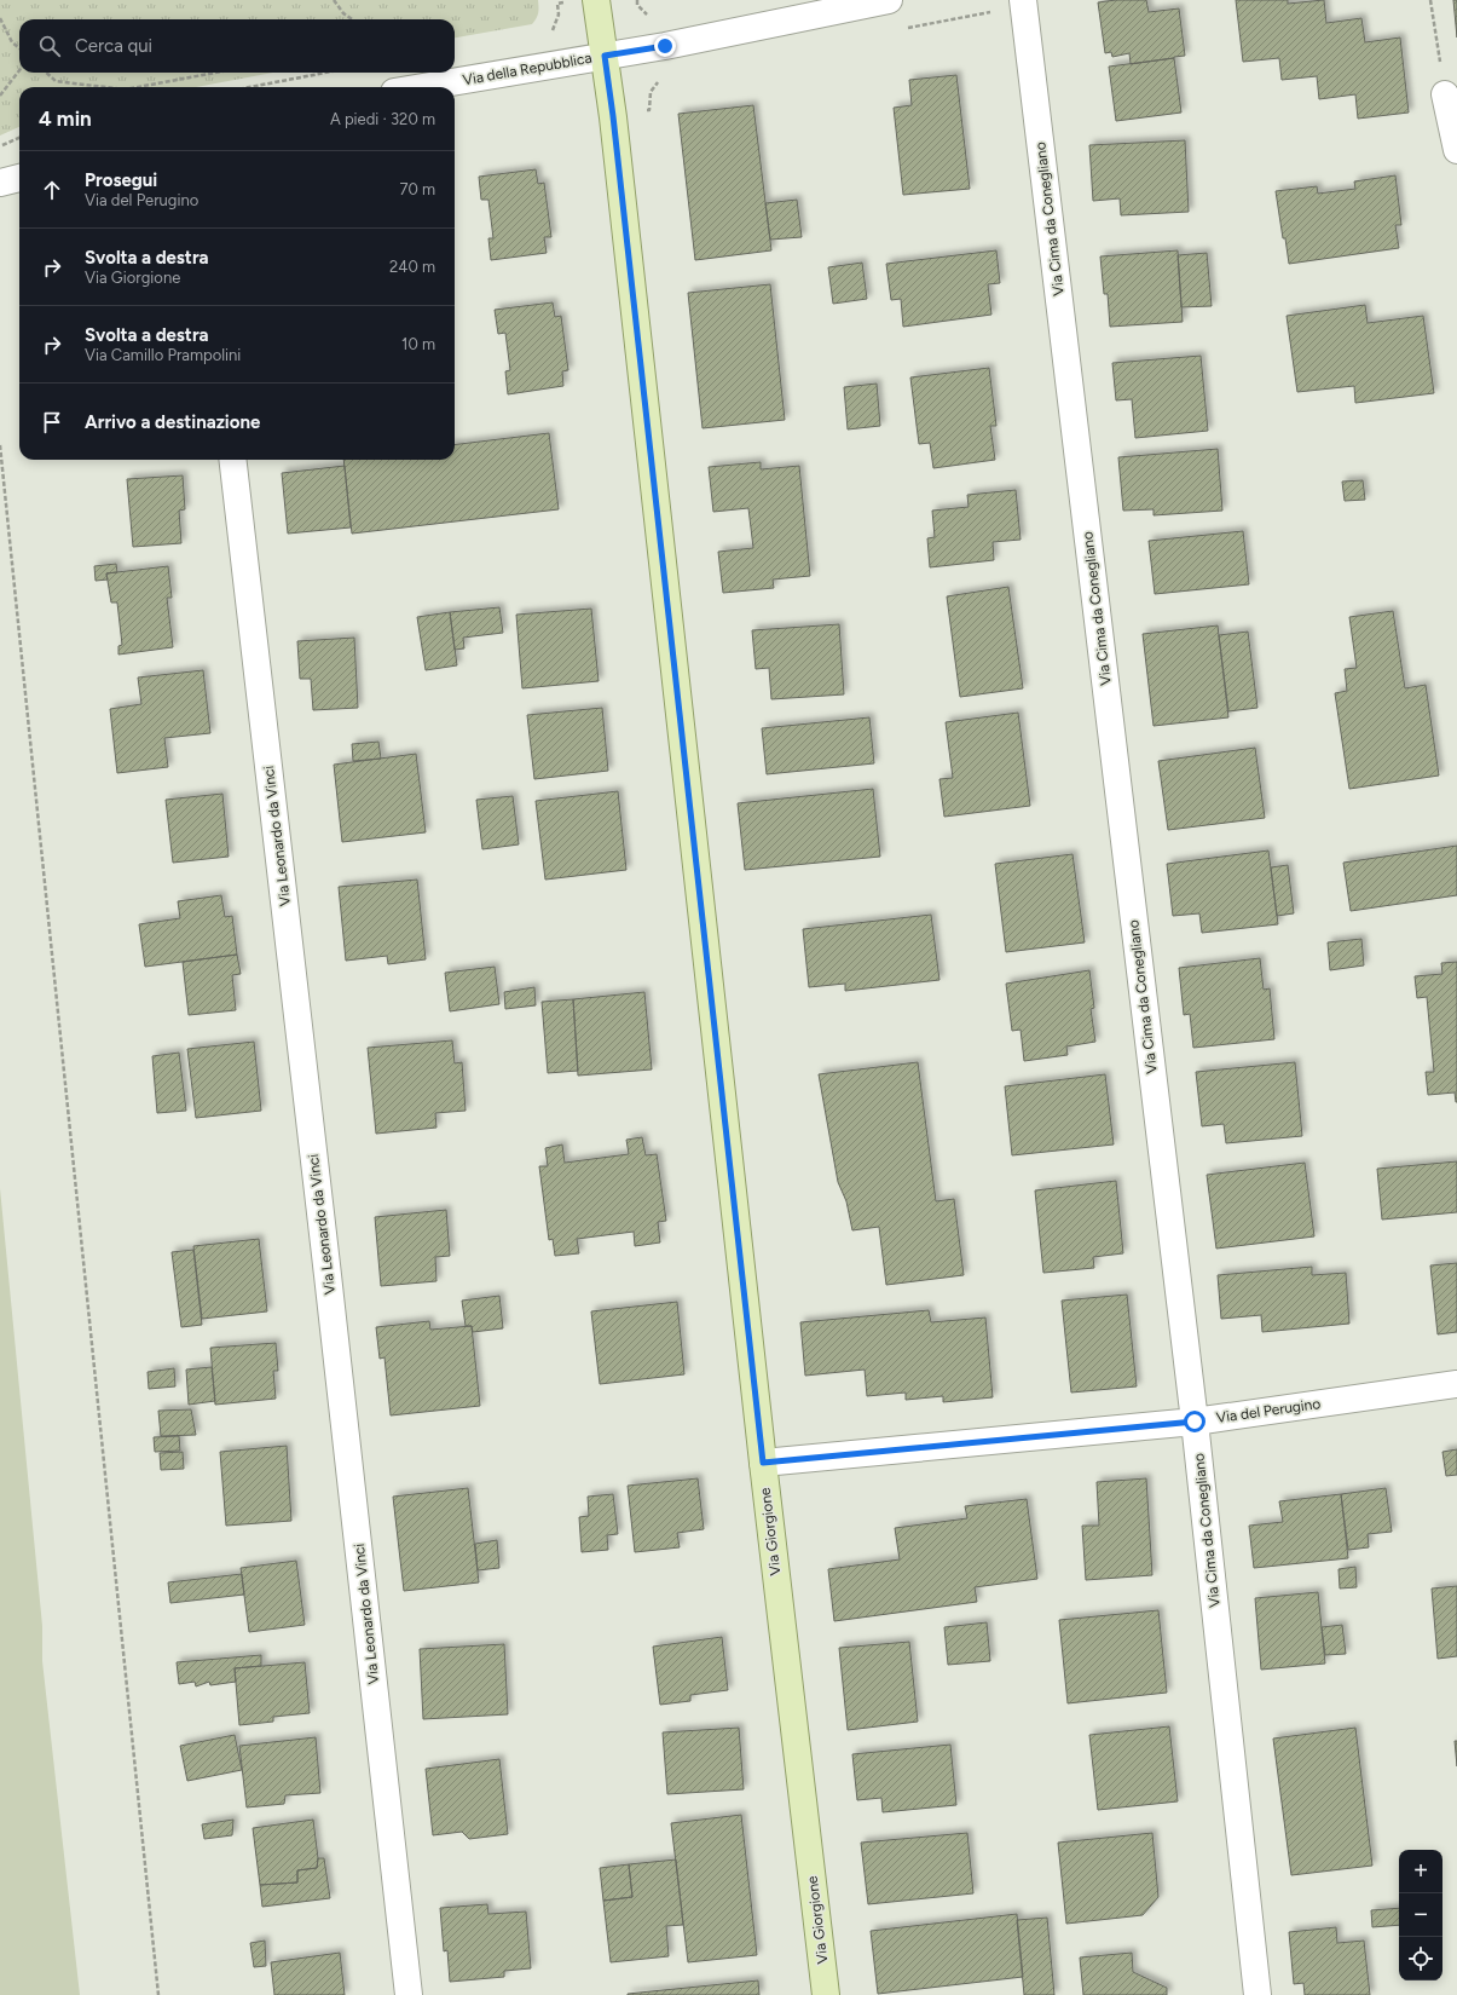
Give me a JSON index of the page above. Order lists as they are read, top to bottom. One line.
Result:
{"streets":{"main road":["Via Giorgione"],"street":["Via della Repubblica","Via Cima da Conegliano","Via Leonardo da Vinci","Via del Perugino"]},"crossings":[["Via della Repubblica","Via Giorgione"],["Via Cima da Conegliano","Via del Perugino"],["Via del Perugino","Via Giorgione"]],"page":{"search":"Cerca qui","heading":["4 min","A piedi · 320 m"],"list":[["Prosegui","Via del Perugino","70 m"],["Svolta a destra","Via Giorgione","240 m"],["Svolta a destra","Via Camillo Prampolini","10 m"],"Arrivo a destinazione"],"map_buttons":["+","−"]}}
